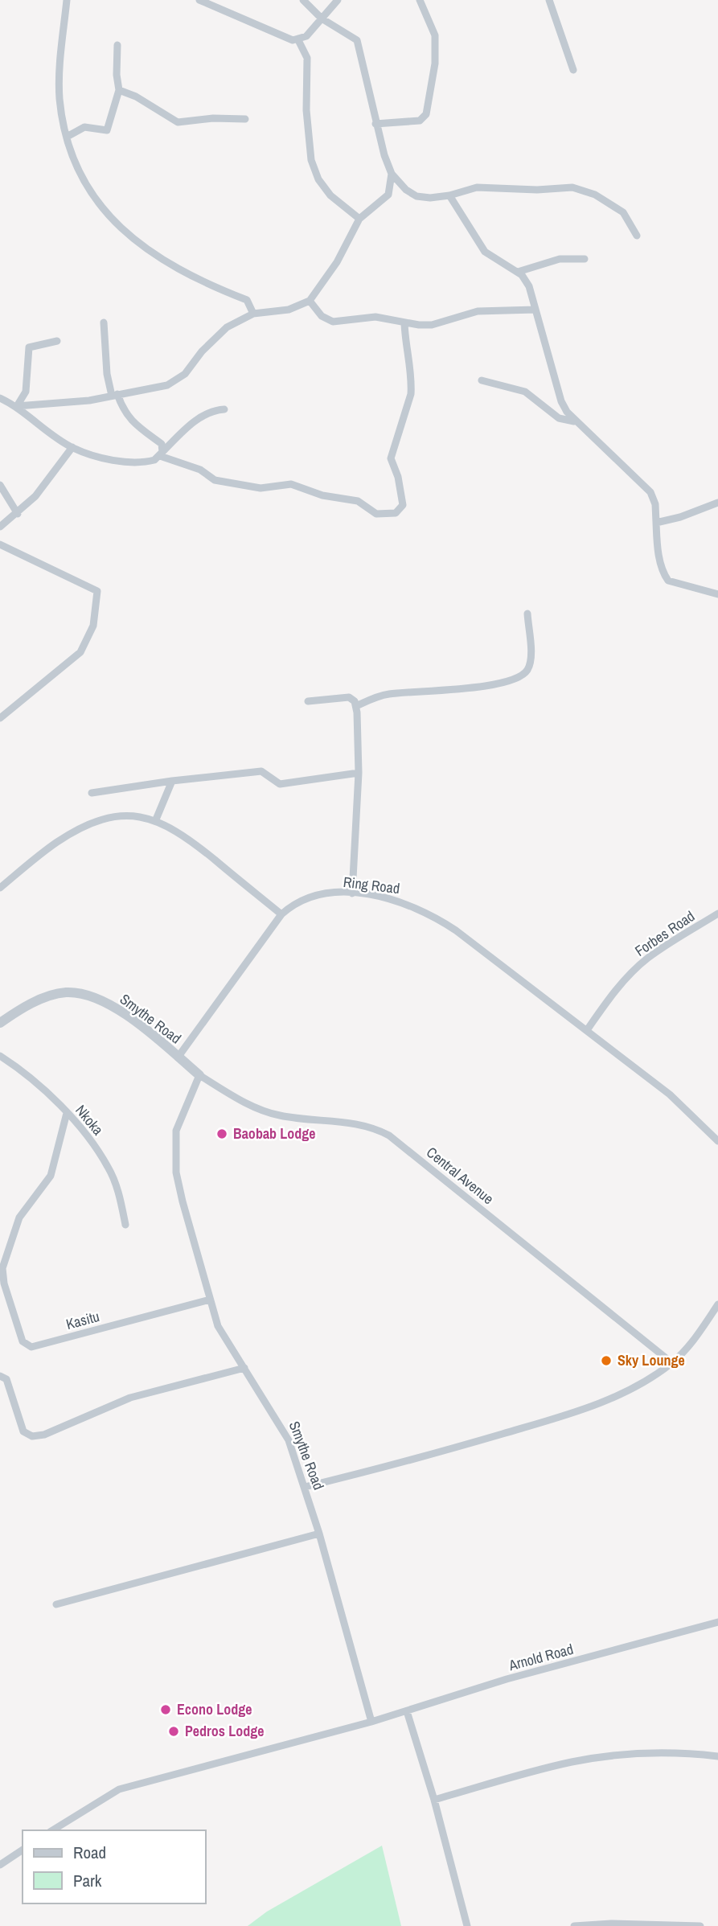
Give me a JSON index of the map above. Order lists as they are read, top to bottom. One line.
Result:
{"streets":{"street":["Ring Road","Forbes Road","Smythe Road","Nkoka","Central Avenue","Kasitu","Arnold Road"]},"crossings":[["Ring Road","Forbes Road"],["Ring Road","Smythe Road"],["Smythe Road","Central Avenue"],["Smythe Road","Kasitu"],["Smythe Road","Arnold Road"],["Nkoka","Kasitu"]],"places":["Baobab Lodge","Sky Lounge","Econo Lodge","Pedros Lodge"],"legend":["Road","Park"]}
